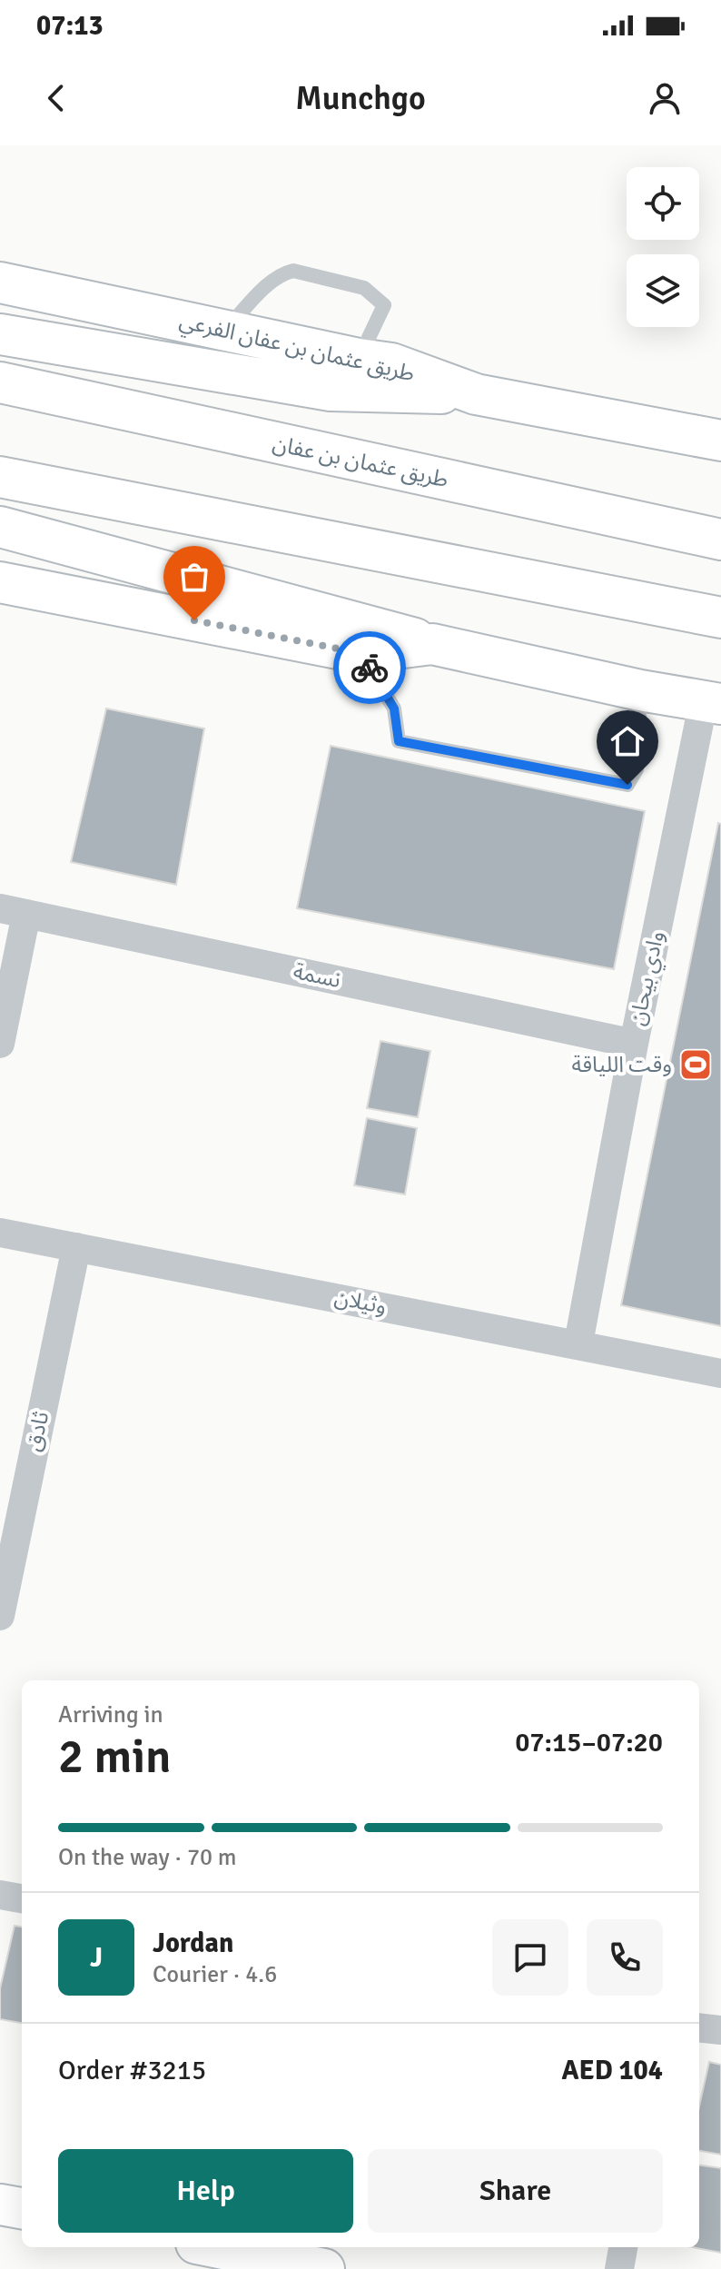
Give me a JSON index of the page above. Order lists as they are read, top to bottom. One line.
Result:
{"streets":{"street":["طريق عثمان بن عفان الفرعي","طريق عثمان بن عفان","نسمة","وادي بيحان","وثيلان","ثادق"]},"crossings":[["نسمة","وادي بيحان"],["وادي بيحان","وثيلان"],["وثيلان","ثادق"]],"places":{"sports":["وقت اللياقة"]},"page":{"status":"07:13","header":"Munchgo","heading":["2 min","Arriving in","07:15–07:20"],"panel":["Jordan","Courier · 4.6","Order #3215","AED 104"],"bar":"On the way · 70 m","round":"J","buttons":["Help","Share"]}}
